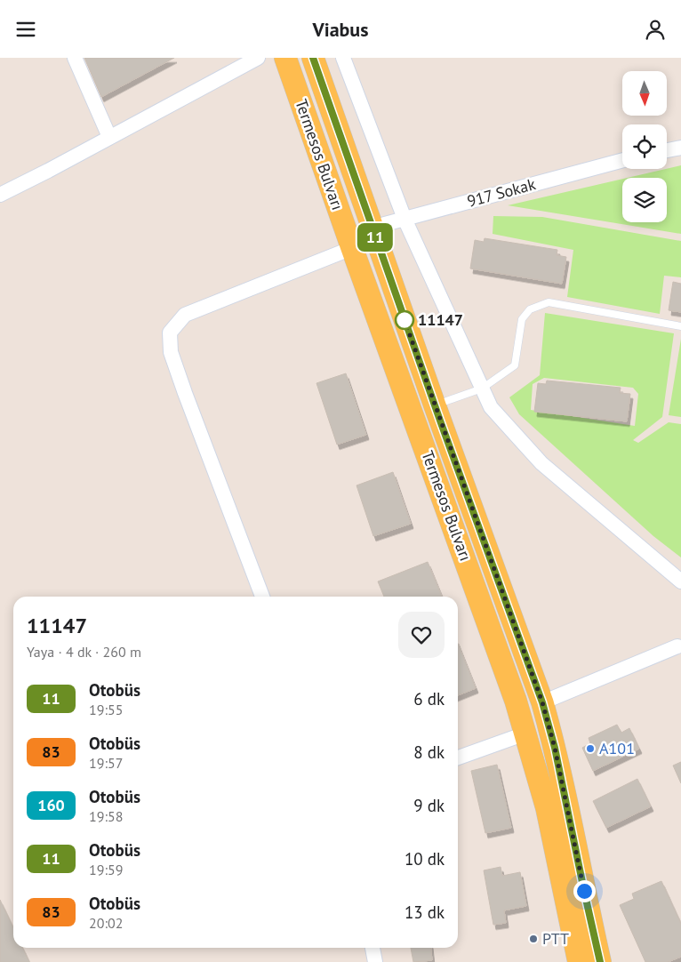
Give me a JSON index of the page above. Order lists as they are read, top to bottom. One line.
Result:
{"streets":{"main road":["Termesos Bulvarı"],"street":["917 Sokak"]},"crossings":[["Termesos Bulvarı","917 Sokak"]],"places":["11147","A101","PTT"],"lines":["bus line 11"],"north":"bottom","page":{"header":"Viabus","on_map":"11","heading":["11147","Yaya · 4 dk · 260 m"],"list":[{"mark":"11","name":"Otobüs","note":"19:55","value":"6 dk"},{"mark":"83","name":"Otobüs","note":"19:57","value":"8 dk"},{"mark":"160","name":"Otobüs","note":"19:58","value":"9 dk"},{"mark":"11","name":"Otobüs","note":"19:59","value":"10 dk"},{"mark":"83","name":"Otobüs","note":"20:02","value":"13 dk"}]}}
